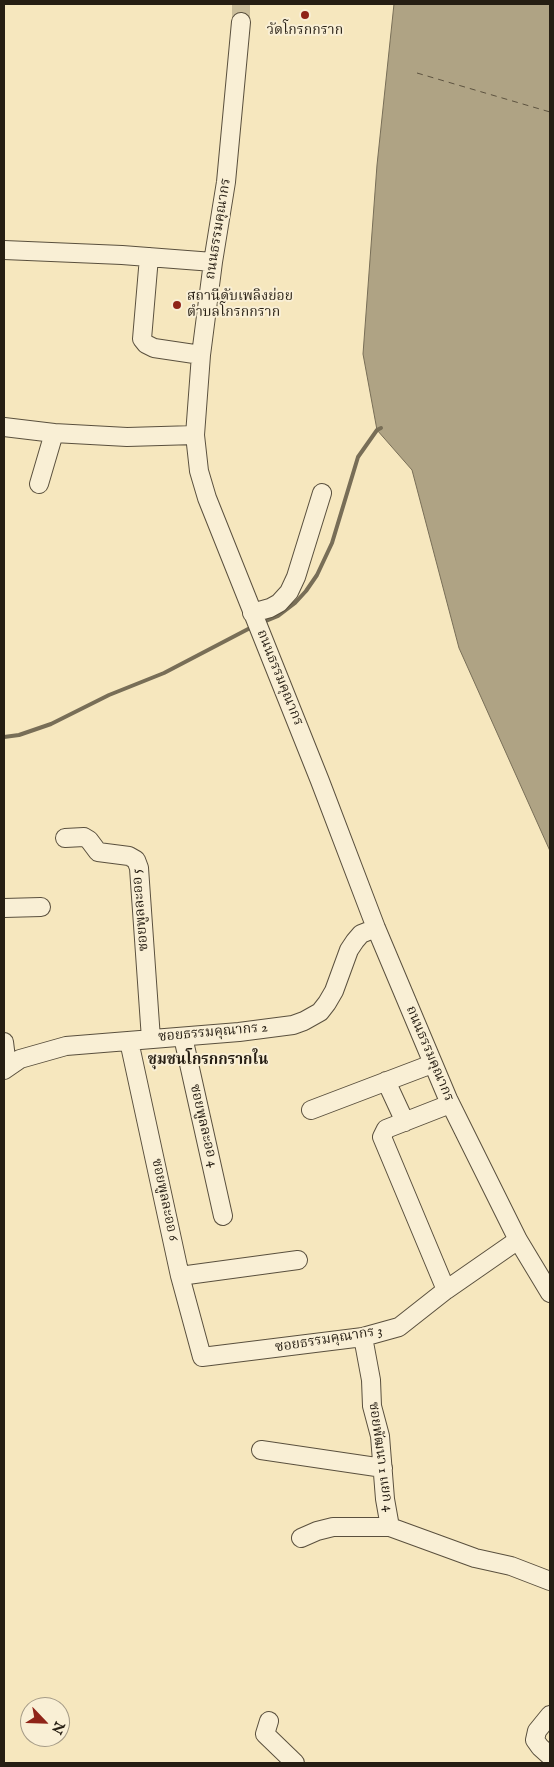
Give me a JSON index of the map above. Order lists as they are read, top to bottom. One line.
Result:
{"streets":{"street":["ถนนธรรมคุณากร","ซอยพูลละออ 5","ซอยธรรมคุณากร 2","ซอยพูลละออ 4","ซอยพูลละออ 6","ซอยธรรมคุณากร 3","ซอยพัฒนา 1 แยก 4"]},"crossings":[["ถนนธรรมคุณากร","ซอยธรรมคุณากร 2"],["ถนนธรรมคุณากร","ซอยธรรมคุณากร 3"],["ซอยพูลละออ 5","ซอยธรรมคุณากร 2"],["ซอยธรรมคุณากร 2","ซอยพูลละออ 4"],["ซอยธรรมคุณากร 2","ซอยพูลละออ 6"],["ซอยพูลละออ 6","ซอยธรรมคุณากร 3"],["ซอยธรรมคุณากร 3","ซอยพัฒนา 1 แยก 4"]],"districts":["ชุมชนโกรกกรากใน"],"places":["วัดโกรกกราก","สถานีดับเพลิงย่อย ตำบลโกรกกราก"],"north":"bottom right"}
